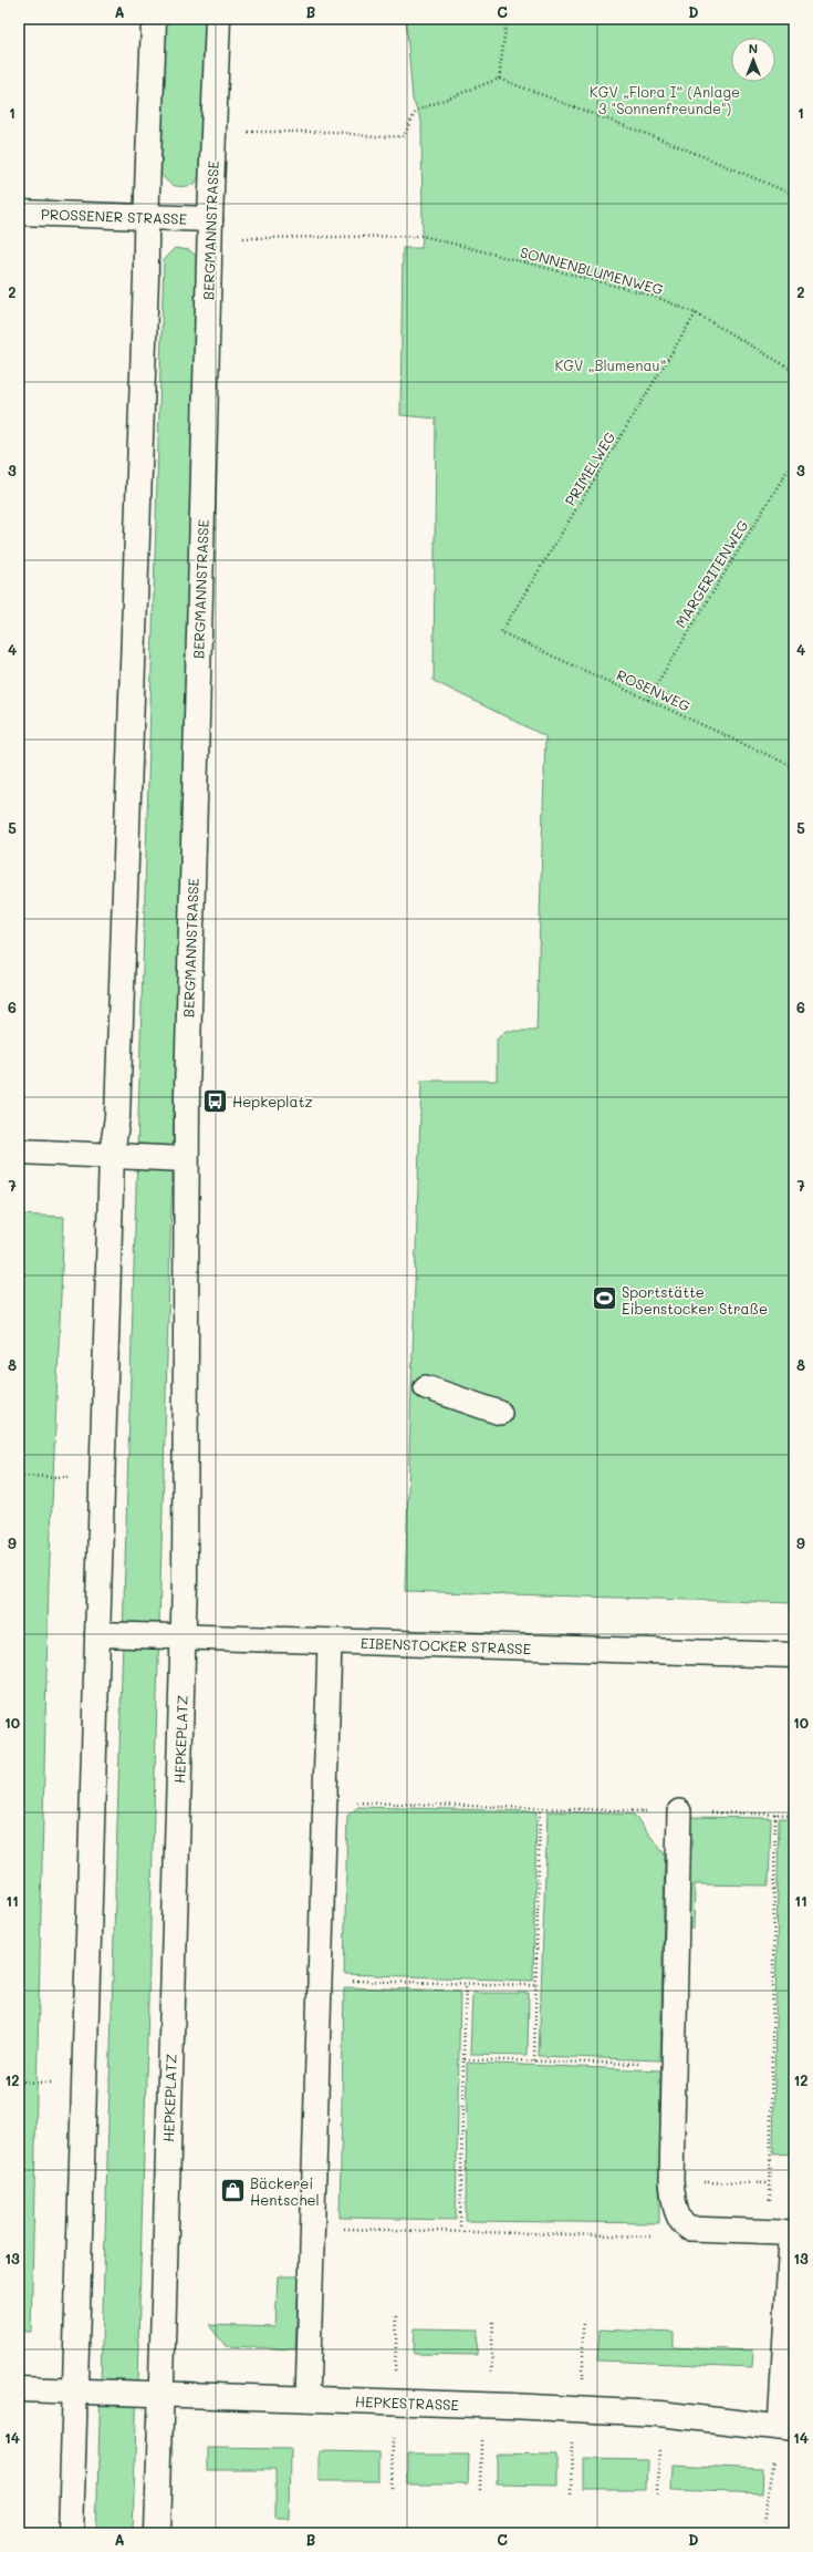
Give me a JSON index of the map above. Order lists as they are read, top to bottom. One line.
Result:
{"streets":{"street":["PROSSENER STRASSE","BERGMANNSTRASSE","EIBENSTOCKER STRASSE","HEPKEPLATZ","HEPKESTRASSE"],"path":["SONNENBLUMENWEG","PRIMELWEG","MARGERITENWEG","ROSENWEG"]},"crossings":[["PROSSENER STRASSE","BERGMANNSTRASSE"],["PROSSENER STRASSE","SONNENBLUMENWEG"],["BERGMANNSTRASSE","SONNENBLUMENWEG"],["BERGMANNSTRASSE","HEPKEPLATZ"],["SONNENBLUMENWEG","PRIMELWEG"],["PRIMELWEG","ROSENWEG"],["MARGERITENWEG","ROSENWEG"],["EIBENSTOCKER STRASSE","HEPKEPLATZ"],["HEPKEPLATZ","HEPKESTRASSE"]],"parks":["KGV „Flora I“ (Anlage 3 \"Sonnenfreunde\")","KGV „Blumenau“"],"places":{"bus stop":["Hepkeplatz"],"sports":["Sportstätte Eibenstocker Straße"],"shop":["Bäckerei Hentschel"]},"north":"top","grid":{"columns":["A","B","C","D"],"rows":["1","2","3","4","5","6","7","8","9","10","11","12","13","14"]}}
